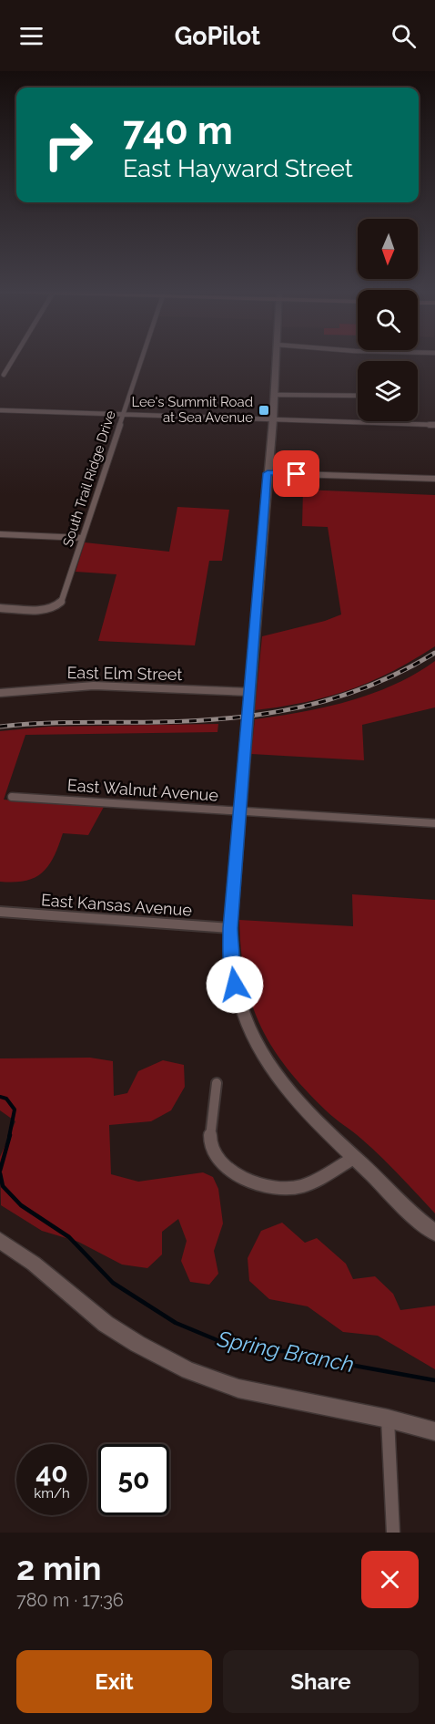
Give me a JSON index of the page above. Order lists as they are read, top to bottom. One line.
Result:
{"streets":{"street":["South Trail Ridge Drive","East Elm Street","East Walnut Avenue","East Kansas Avenue"]},"water":["Spring Branch"],"places":{"transit":["Lee's Summit Road at Sea Avenue"]},"north":"bottom","page":{"header":"GoPilot","turn":["740 m","East Hayward Street"],"speed":"40 km/h","limit":"50","heading":["2 min","780 m · 17:36"],"buttons":["Exit","Share"]}}
